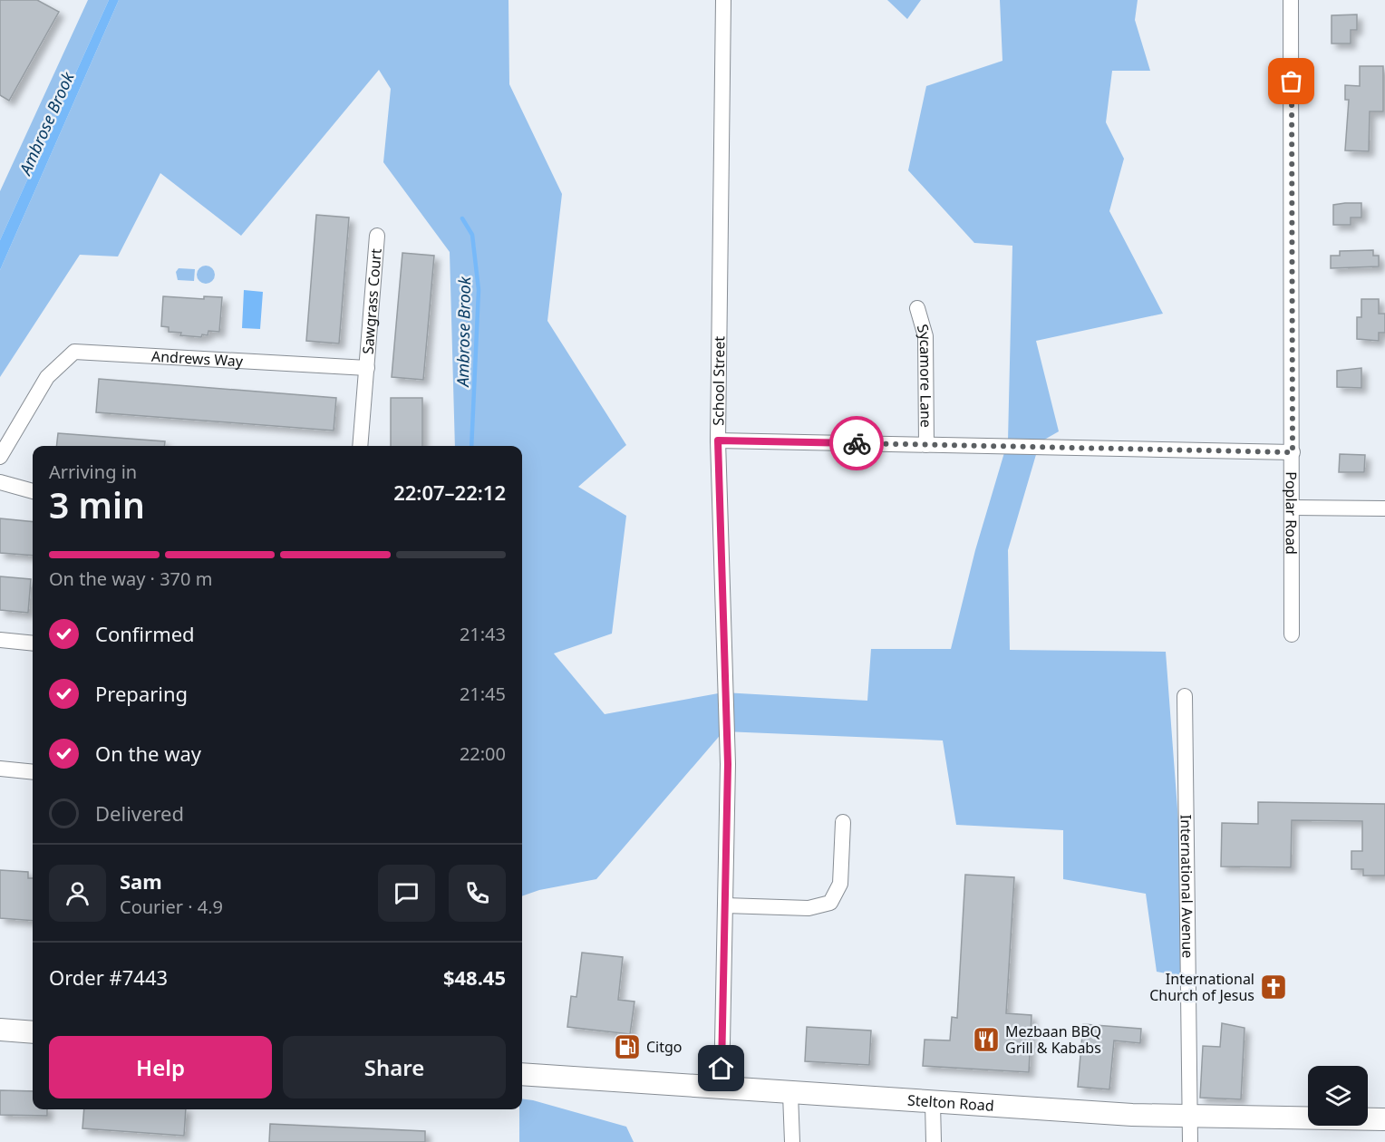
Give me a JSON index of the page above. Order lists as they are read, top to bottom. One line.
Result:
{"streets":{"main road":["Stelton Road"],"street":["Sawgrass Court","Andrews Way","Sycamore Lane","School Street","Poplar Road","International Avenue"]},"crossings":[["Sawgrass Court","Andrews Way"],["School Street","Stelton Road"],["International Avenue","Stelton Road"]],"water":["Ambrose Brook"],"places":{"church":["International Church of Jesus"],"restaurant":["Mezbaan BBQ Grill & Kababs"],"fuel station":["Citgo"]},"page":{"heading":["3 min","Arriving in","22:07–22:12"],"panel":["Sam","Courier · 4.9","Order #7443","$48.45"],"bar":"On the way · 370 m","list":[["Confirmed","21:43"],["Preparing","21:45"],["On the way","22:00"],"Delivered"],"buttons":["Help","Share"]}}
